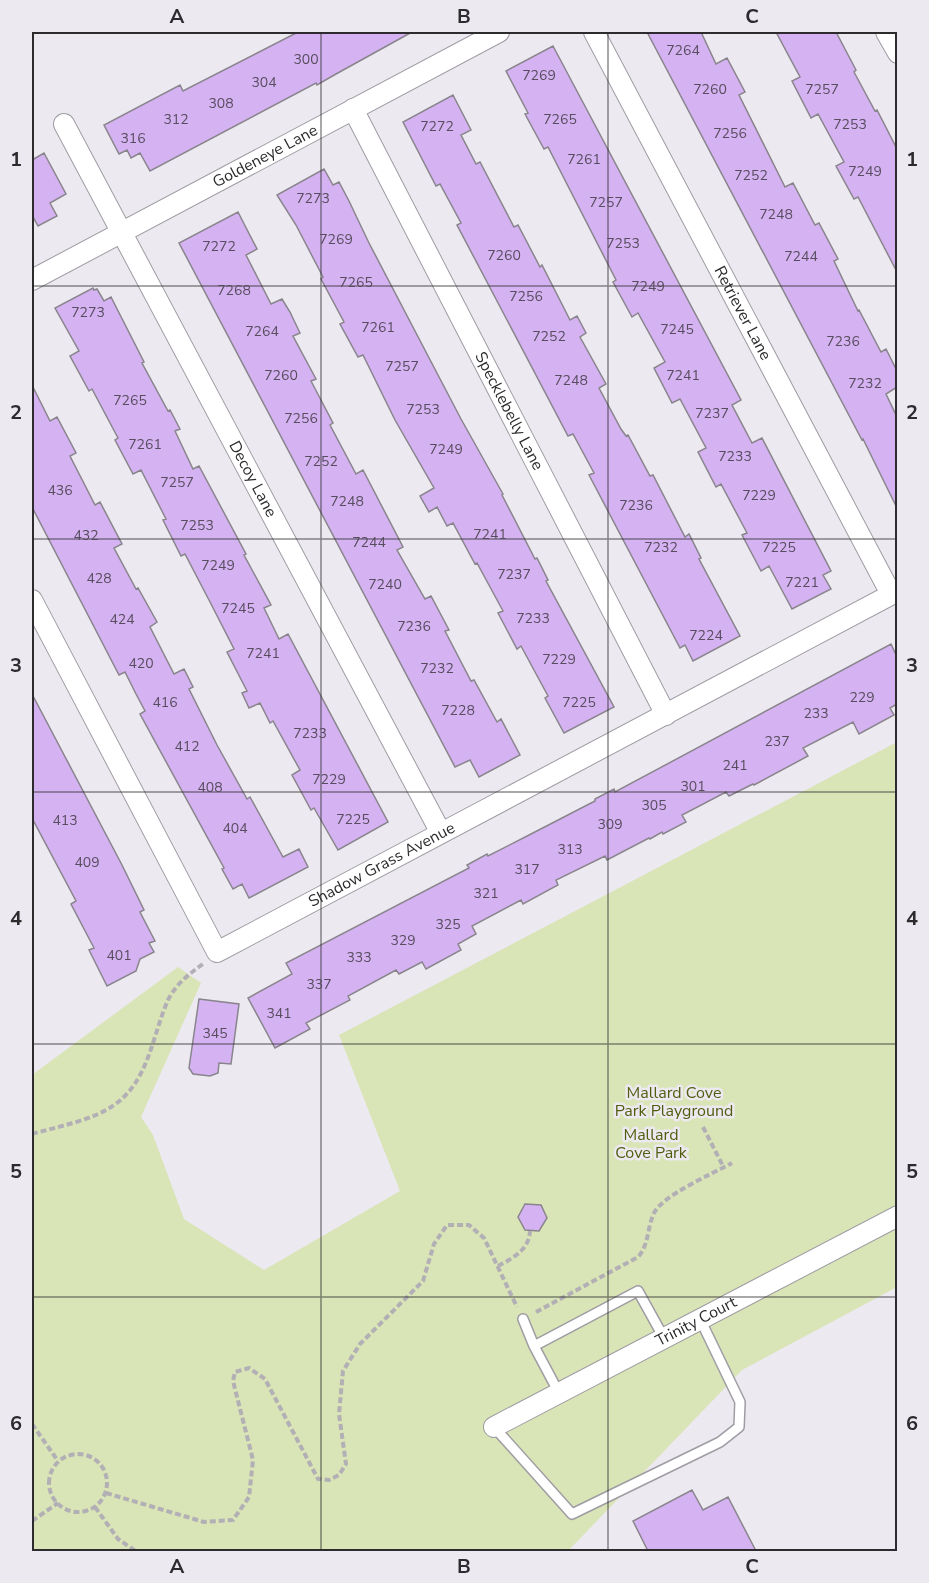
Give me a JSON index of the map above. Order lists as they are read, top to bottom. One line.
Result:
{"streets":{"street":["Goldeneye Lane","Retriever Lane","Specklebelly Lane","Decoy Lane","Shadow Grass Avenue","Trinity Court"]},"crossings":[["Goldeneye Lane","Specklebelly Lane"],["Goldeneye Lane","Decoy Lane"],["Retriever Lane","Shadow Grass Avenue"],["Specklebelly Lane","Shadow Grass Avenue"],["Decoy Lane","Shadow Grass Avenue"]],"parks":["Mallard Cove Park Playground","Mallard Cove Park"],"house_numbers":["7264","300","7269","304","7260","7257","308","312","7265","7253","7272","7256","316","7261","7249","7252","7273","7257","7248","7269","7253","7272","7260","7244","7265","7249","7268","7256","7273","7261","7245","7264","7252","7236","7257","7260","7241","7248","7232","7265","7253","7237","7256","7261","7249","7233","7252","7257","436","7229","7248","7236","7253","7241","432","7244","7232","7225","7249","7237","428","7221","7240","7245","7233","424","7236","7224","7241","7229","420","7232","229","416","7225","7228","233","7233","237","412","241","7229","301","408","305","7225","413","309","404","313","409","317","321","325","329","401","333","337","341","345"],"grid":{"columns":["A","B","C"],"rows":["1","2","3","4","5","6"]}}
